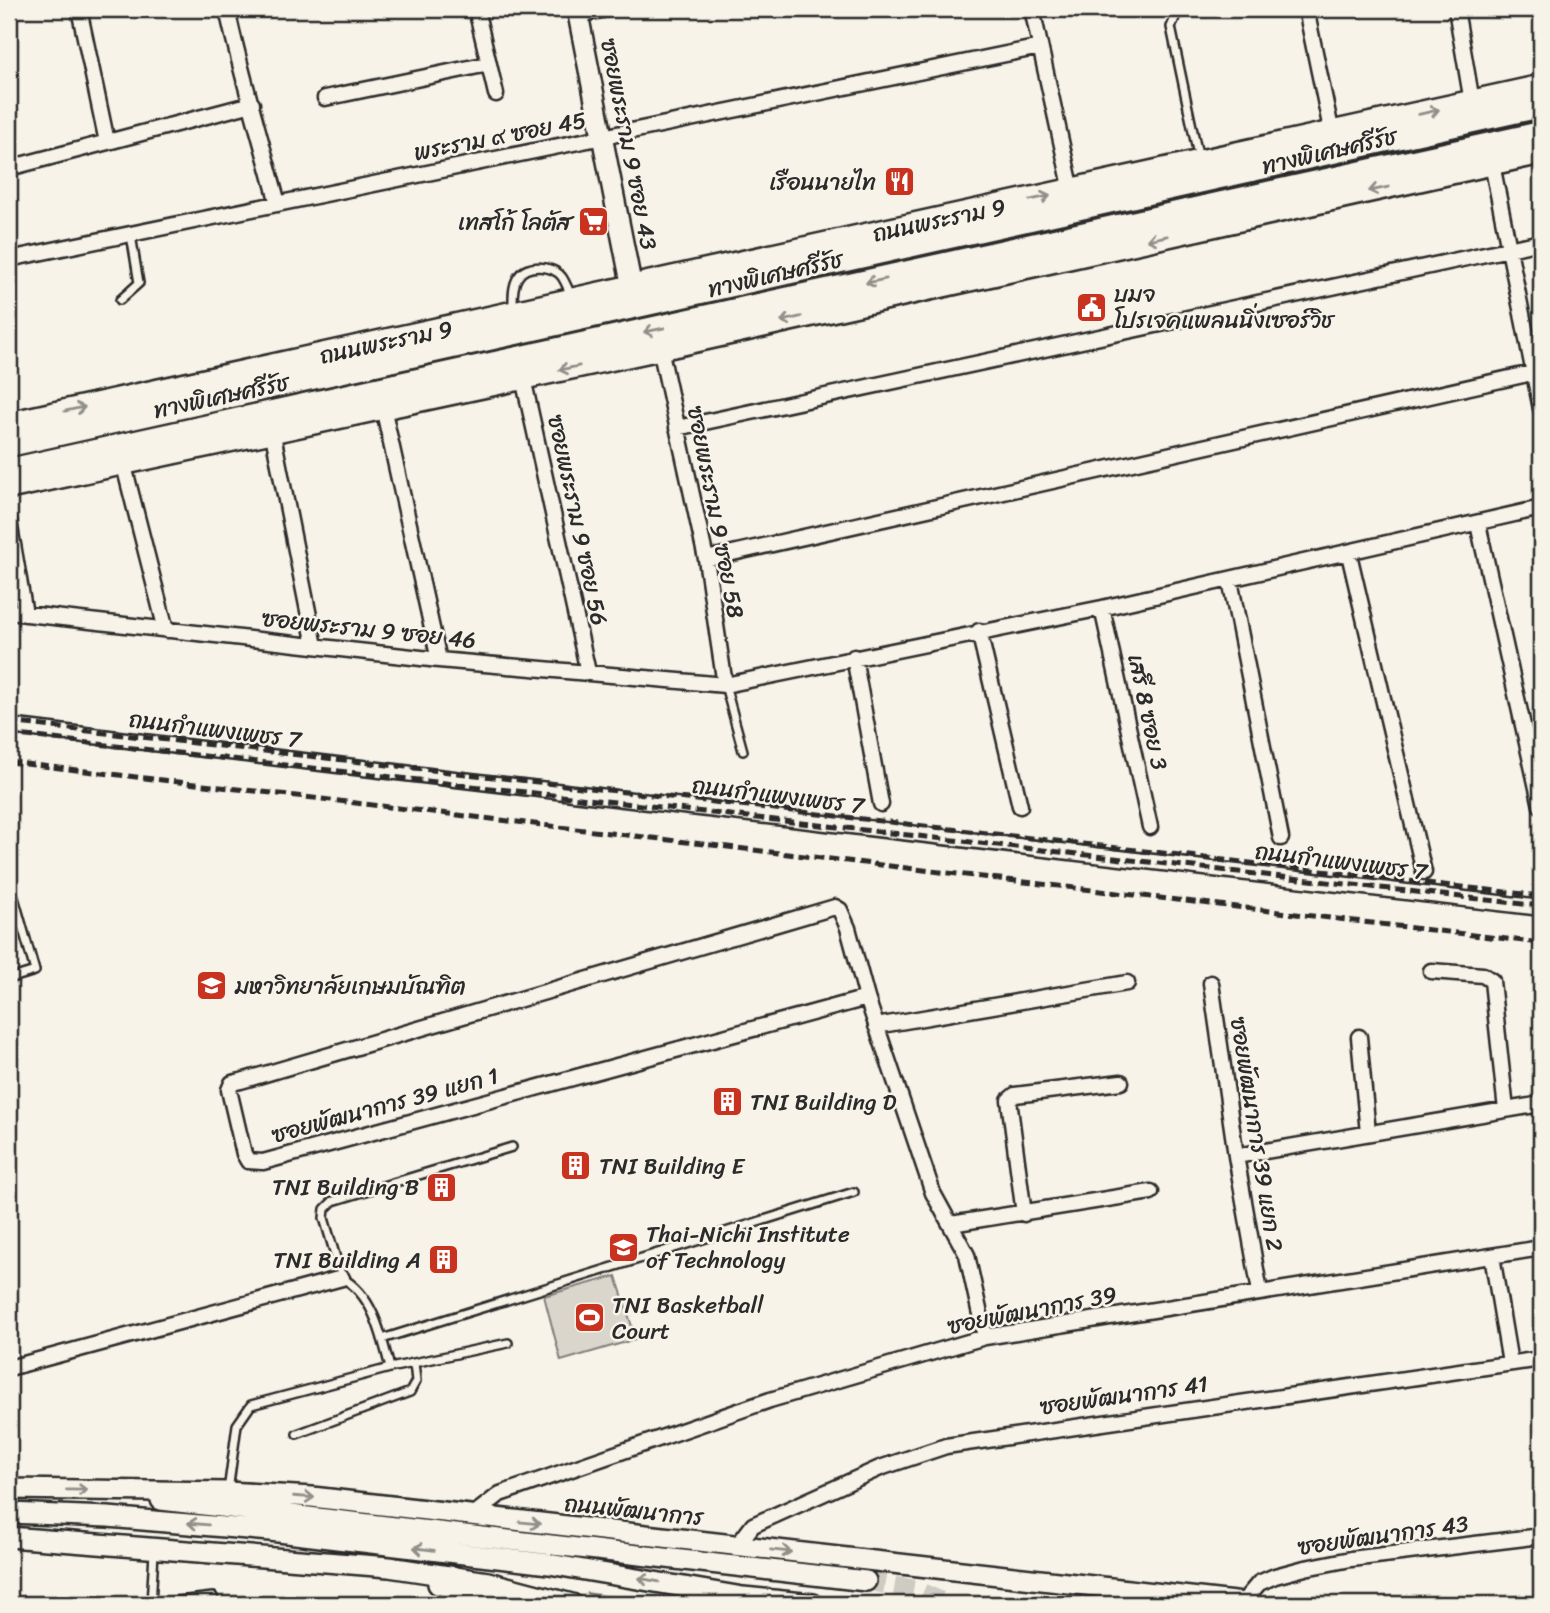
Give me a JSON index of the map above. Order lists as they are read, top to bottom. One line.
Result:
{"streets":{"highway":["ทางพิเศษศรีรัช"],"main road":["ซอยพระราม 9 ซอย 43","ถนนพระราม 9","ถนนพัฒนาการ"],"street":["พระราม ๙ ซอย 45","ซอยพระราม 9 ซอย 58","ซอยพระราม 9 ซอย 56","ซอยพระราม 9 ซอย 46","เสรี 8 ซอย 3","ถนนกำแพงเพชร 7","ซอยพัฒนาการ 39 แยก 1","ซอยพัฒนาการ 39 แยก 2","ซอยพัฒนาการ 39","ซอยพัฒนาการ 41","ซอยพัฒนาการ 43"]},"crossings":[["พระราม ๙ ซอย 45","ซอยพระราม 9 ซอย 43"],["ซอยพระราม 9 ซอย 43","ถนนพระราม 9"],["ซอยพระราม 9 ซอย 58","ซอยพระราม 9 ซอย 46"],["ซอยพระราม 9 ซอย 56","ซอยพระราม 9 ซอย 46"],["ซอยพระราม 9 ซอย 46","เสรี 8 ซอย 3"],["ซอยพัฒนาการ 39 แยก 1","ซอยพัฒนาการ 39"],["ซอยพัฒนาการ 39 แยก 2","ซอยพัฒนาการ 39"],["ซอยพัฒนาการ 39","ถนนพัฒนาการ"],["ซอยพัฒนาการ 41","ถนนพัฒนาการ"],["ถนนพัฒนาการ","ซอยพัฒนาการ 43"]],"places":{"restaurant":["เรือนนายไท"],"supermarket":["เทสโก้ โลตัส"],"public building":["บมจ โปรเจคแพลนนิ่งเซอร์วิช"],"school or university":["มหาวิทยาลัยเกษมบัณฑิต","Thai-Nichi Institute of Technology"],"building":["TNI Building D","TNI Building E","TNI Building B","TNI Building A"],"sports":["TNI Basketball Court"]}}
